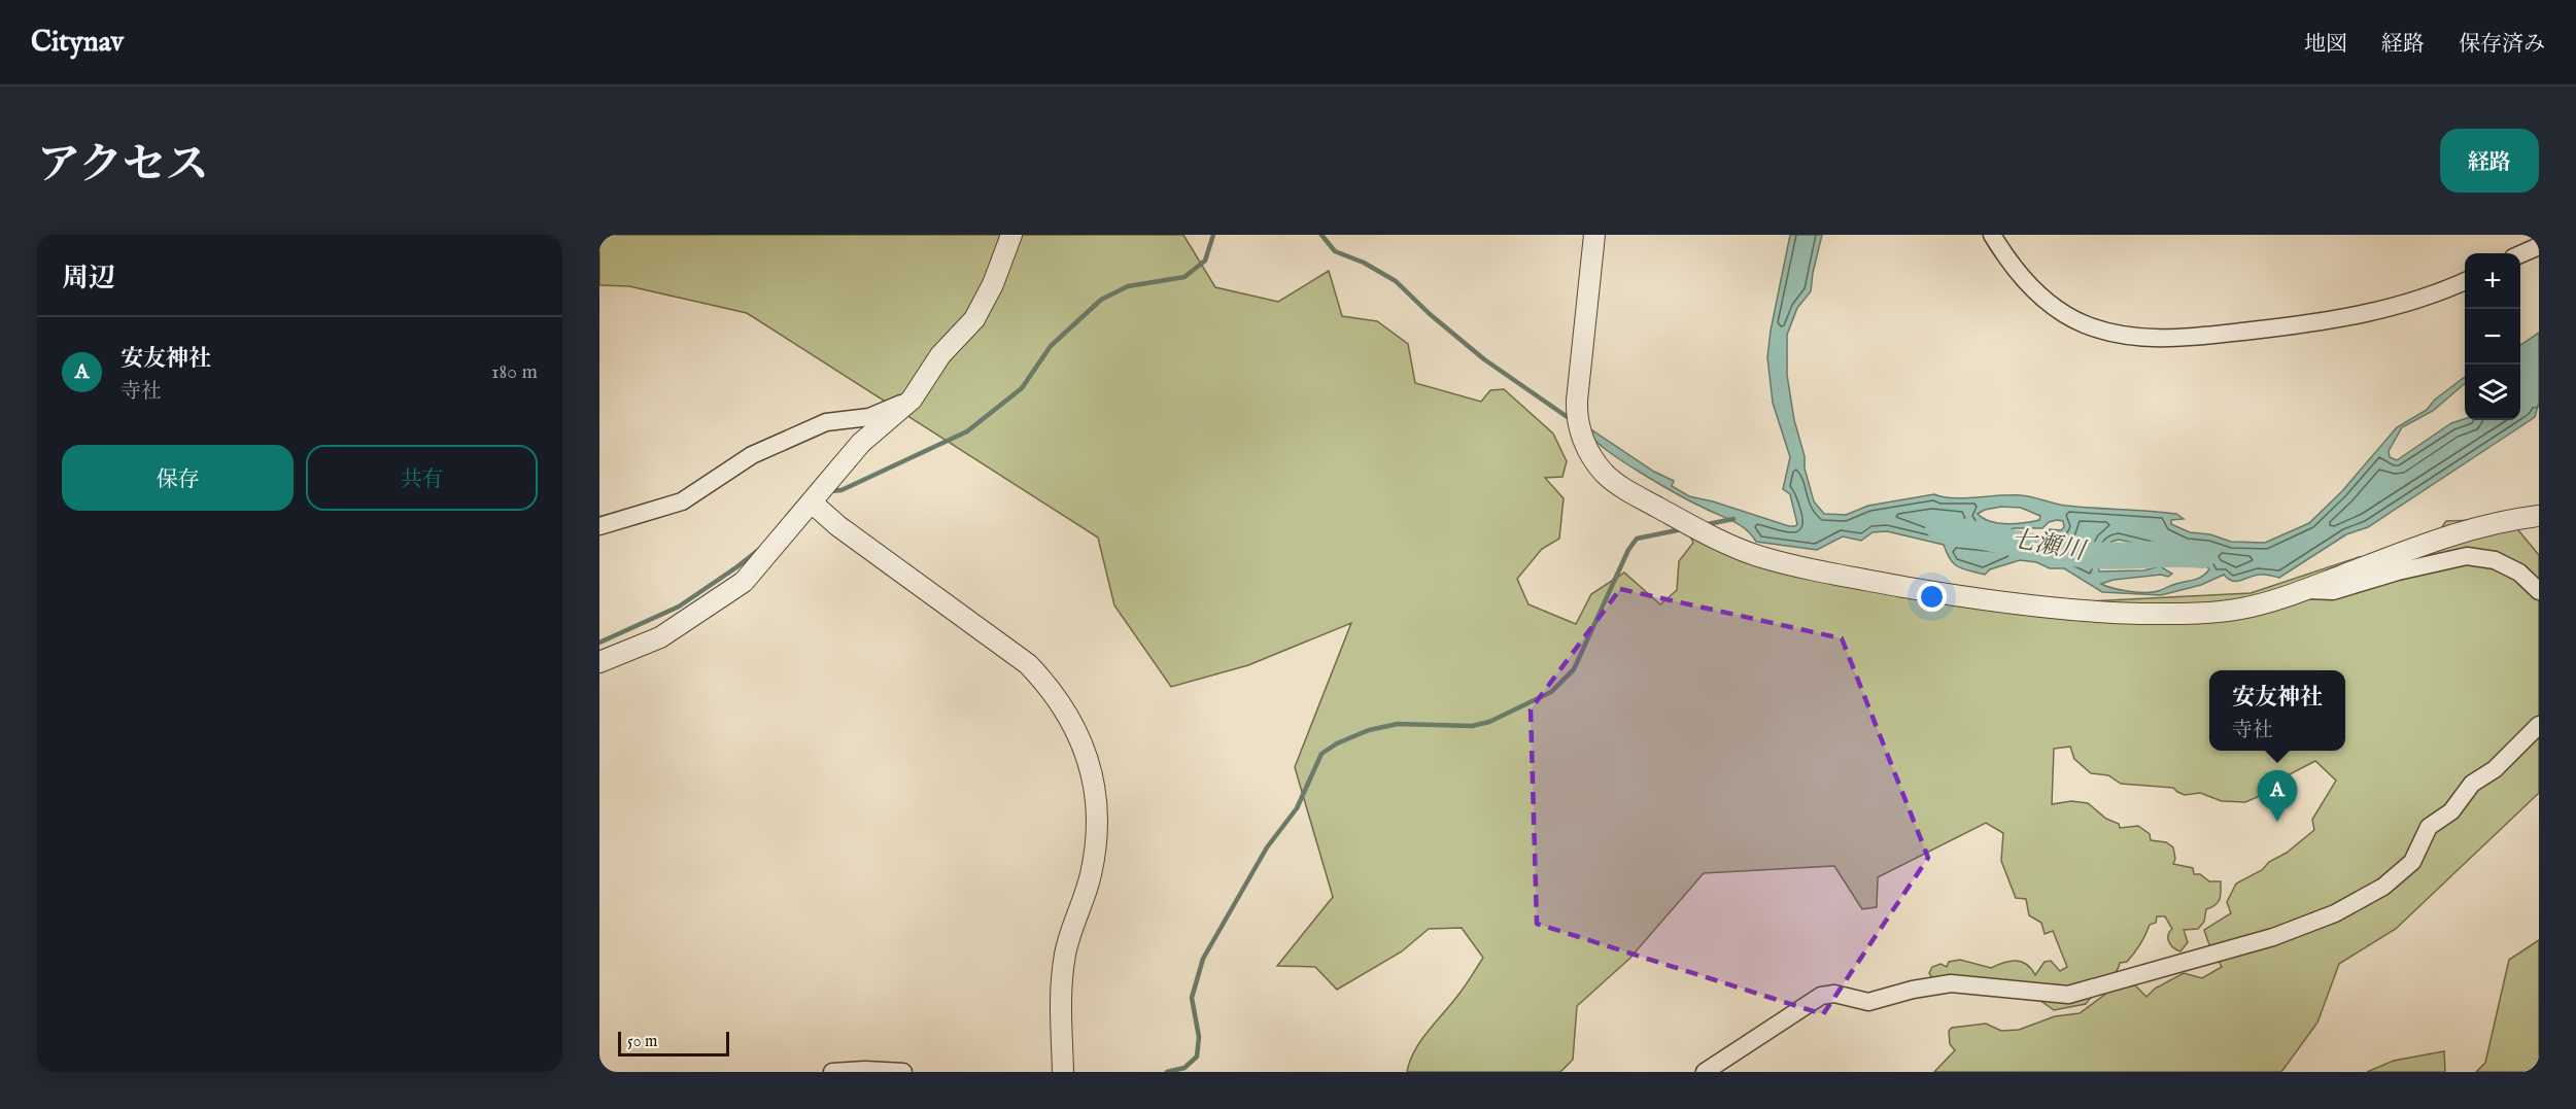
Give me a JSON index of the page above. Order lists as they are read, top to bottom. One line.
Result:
{"water":["七瀬川"],"scale_bar":"50 m","page":{"header":"Citynav","nav":["地図","経路","保存済み"],"title":"アクセス","buttons":["経路",["保存","共有"]],"heading":"周辺","map_buttons":["+","−"],"list":[{"mark":"A","name":"安友神社","note":"寺社","value":"180 m"}],"popup":["安友神社","寺社"],"pins":"A","scale":"50 m"}}
